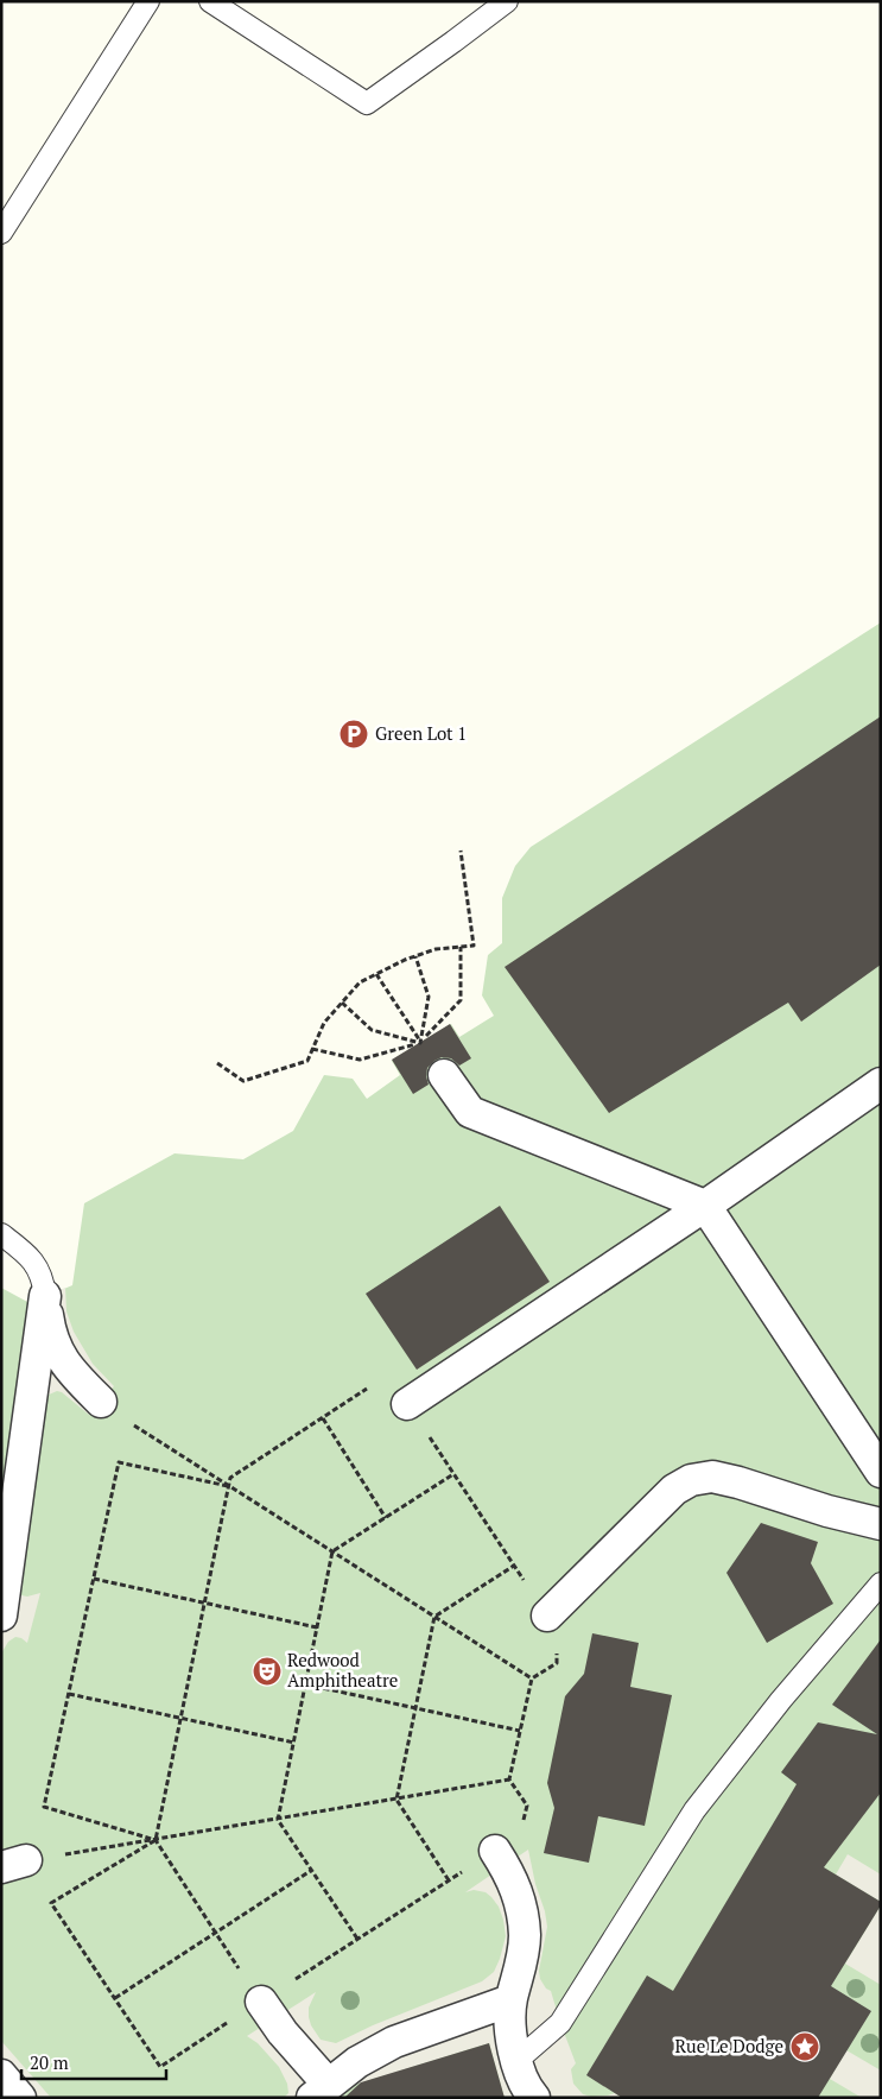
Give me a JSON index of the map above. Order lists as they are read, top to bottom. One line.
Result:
{"places":{"parking":["Green Lot 1"],"theatre":["Redwood Amphitheatre"],"place":["Rue Le Dodge"]},"scale_bar":"20 m"}
